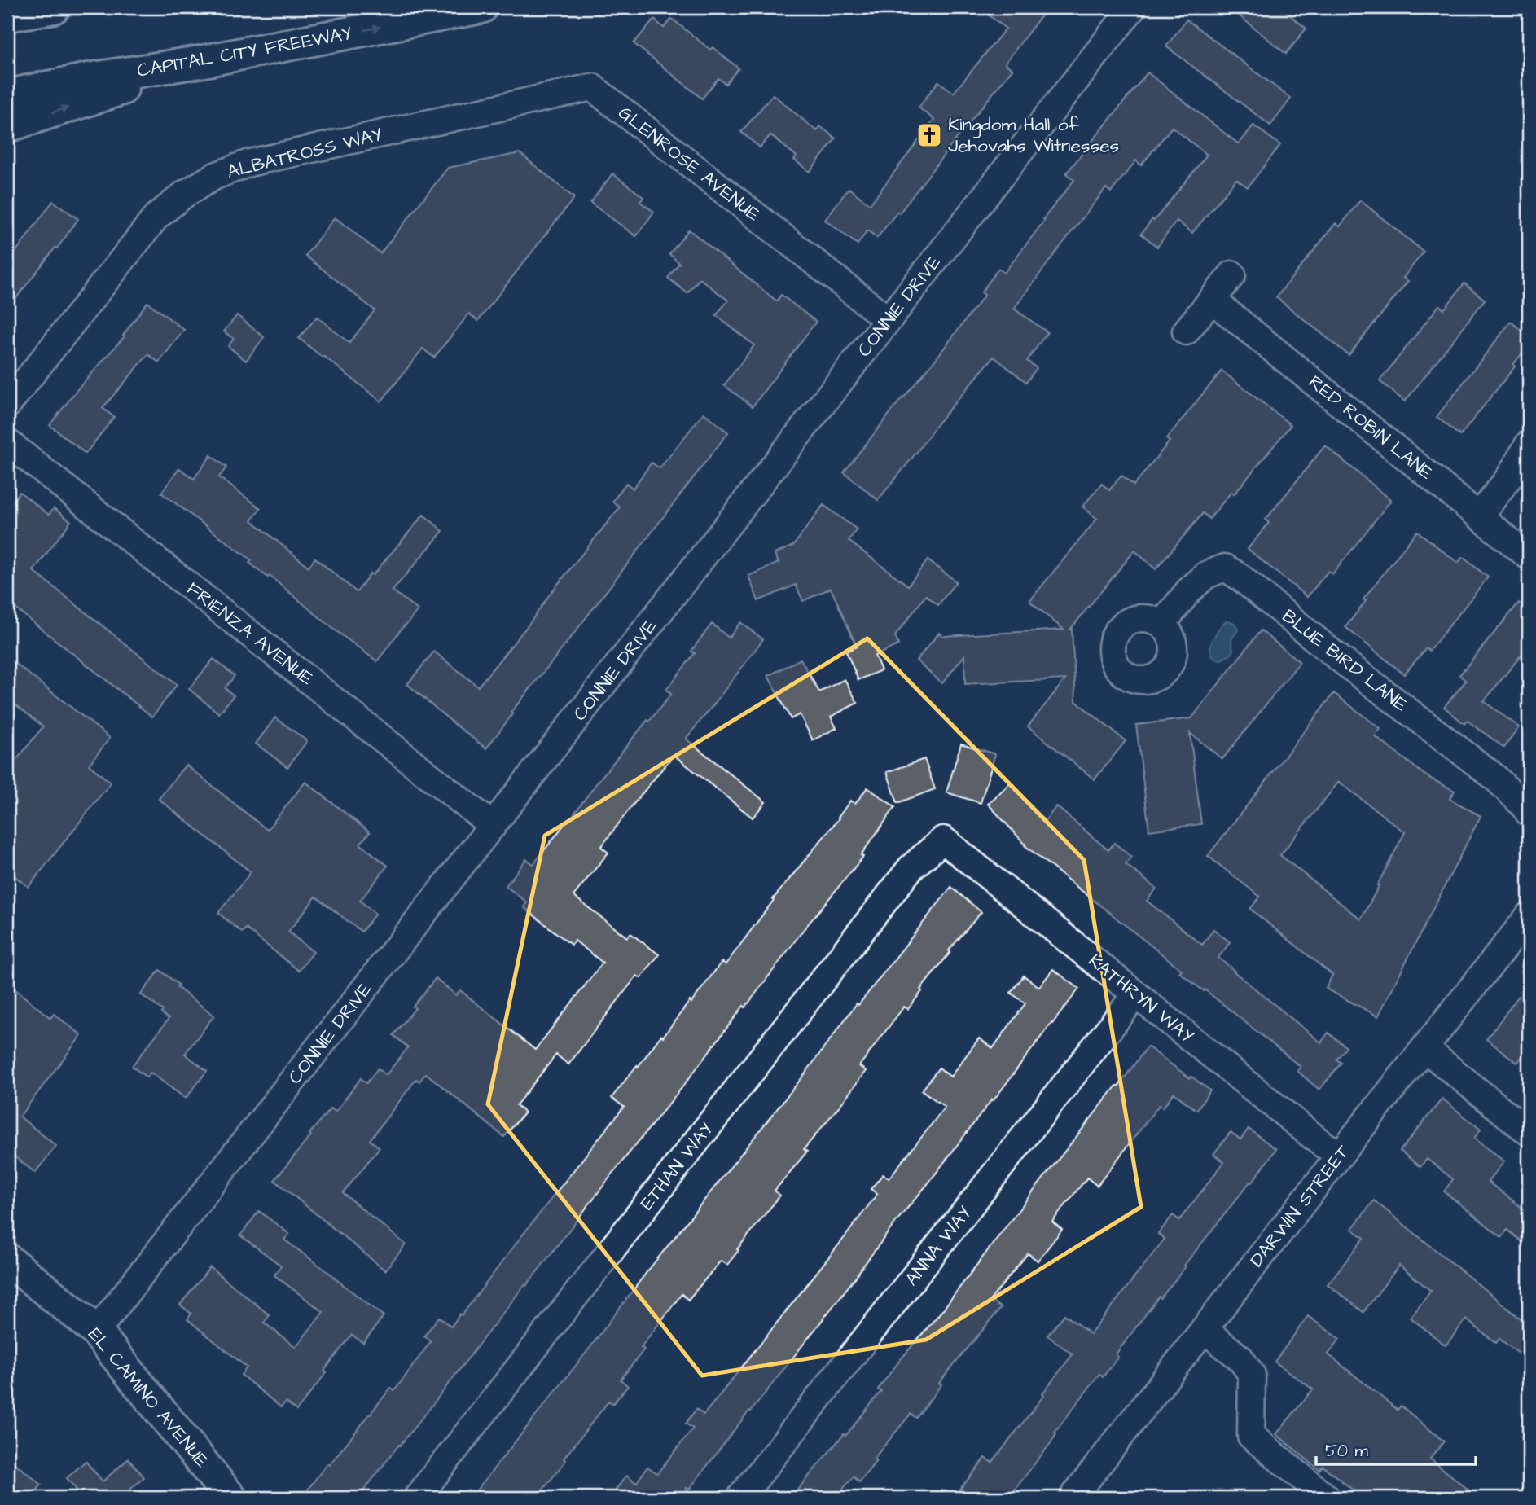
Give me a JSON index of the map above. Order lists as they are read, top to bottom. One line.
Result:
{"streets":{"main road":["CAPITAL CITY FREEWAY","EL CAMINO AVENUE"],"street":["ALBATROSS WAY","GLENROSE AVENUE","CONNIE DRIVE","RED ROBIN LANE","FRIENZA AVENUE","BLUE BIRD LANE","KATHRYN WAY","ETHAN WAY","DARWIN STREET","ANNA WAY"]},"crossings":[["ALBATROSS WAY","GLENROSE AVENUE"],["GLENROSE AVENUE","CONNIE DRIVE"],["CONNIE DRIVE","FRIENZA AVENUE"],["CONNIE DRIVE","EL CAMINO AVENUE"],["KATHRYN WAY","ETHAN WAY"],["KATHRYN WAY","DARWIN STREET"],["KATHRYN WAY","ANNA WAY"]],"one_way":["CAPITAL CITY FREEWAY"],"places":{"church":["Kingdom Hall of Jehovahs Witnesses"]},"scale_bar":"50 m"}
